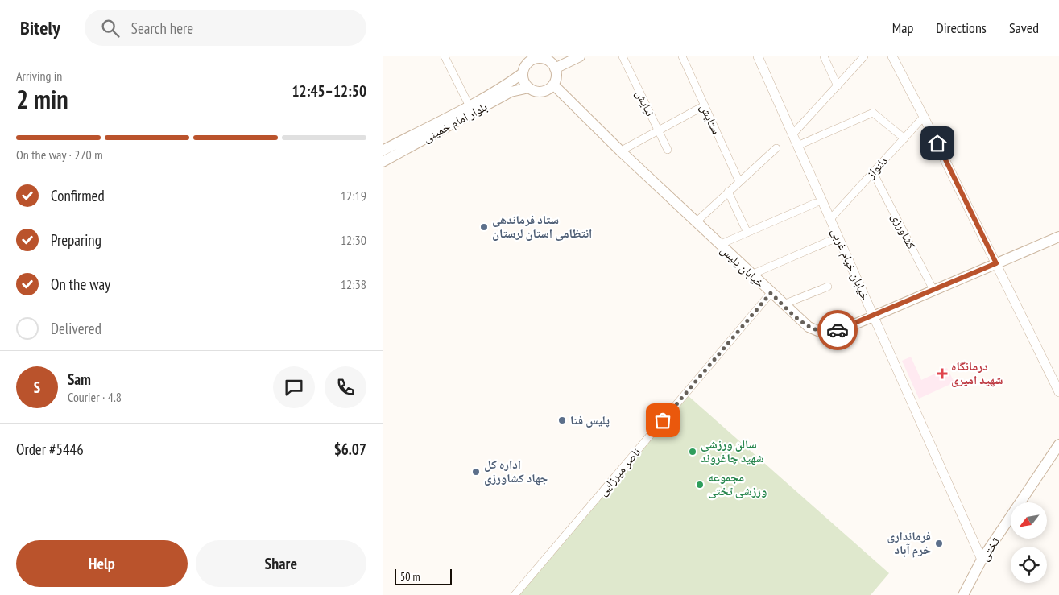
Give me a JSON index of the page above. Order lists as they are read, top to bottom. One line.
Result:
{"streets":{"main road":["بلوار امام خمینی","خیابان پلیس","تختی"],"street":["نیایش","ستایش","دلنواز","کشاورزی","خیابان خیام غربی","ناصر میرزایی"]},"crossings":[["بلوار امام خمینی","خیابان پلیس"],["دلنواز","کشاورزی"],["دلنواز","خیابان خیام غربی"],["کشاورزی","خیابان پلیس"],["خیابان خیام غربی","خیابان پلیس"],["خیابان خیام غربی","تختی"],["خیابان پلیس","ناصر میرزایی"]],"places":{"other":["ستاد فرماندهی انتظامی استان لرستان","پلیس فتا","سالن ورزشی شهید چاغروند","اداره کل جهاد کشاورزی","مجموعه ورزشی تختی","فرمانداری خرم آباد"],"health":["درمانگاه شهید امیری"]},"scale_bar":"50 m","north":"bottom left","page":{"header":"Bitely","search":"Search here","nav":["Map","Directions","Saved"],"heading":["2 min","Arriving in","12:45–12:50"],"panel":["Sam","Courier · 4.8","Order #5446","$6.07"],"bar":"On the way · 270 m","list":[["Confirmed","12:19"],["Preparing","12:30"],["On the way","12:38"],"Delivered"],"round":"S","buttons":["Help","Share"],"scale":"50 m"}}
